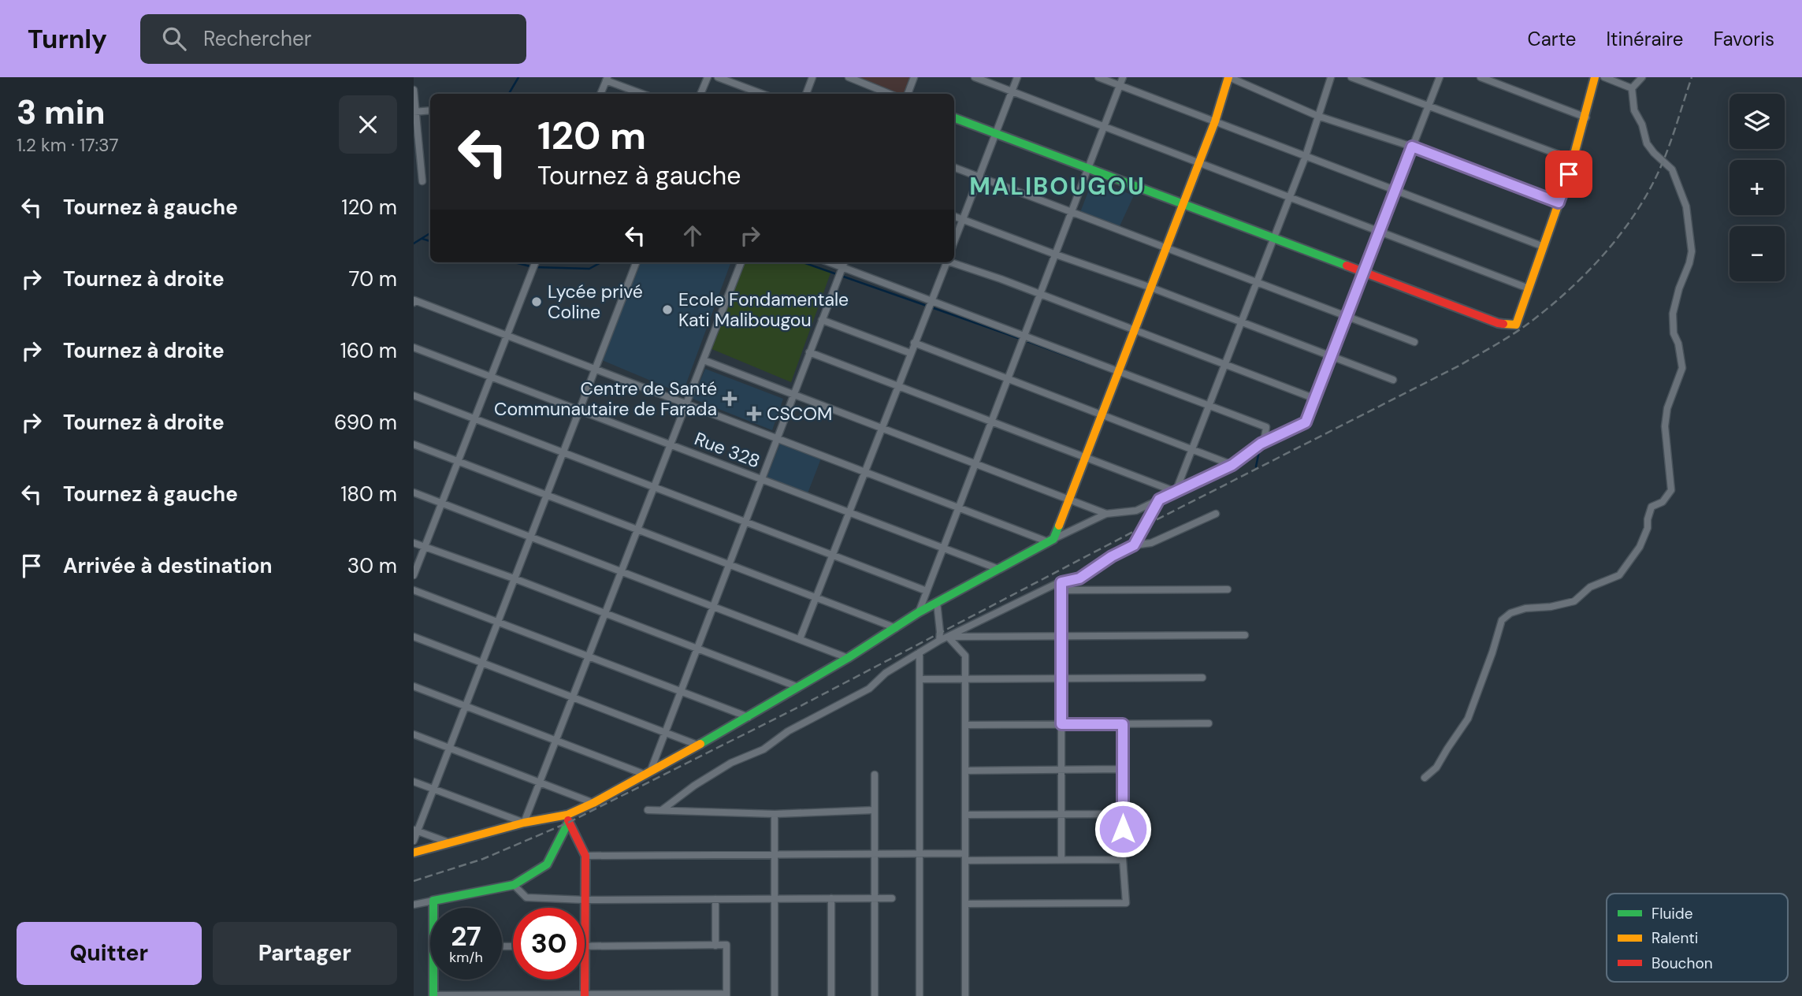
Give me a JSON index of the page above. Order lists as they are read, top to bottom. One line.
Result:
{"streets":{"street":["Rue 328"]},"districts":["MALIBOUGOU"],"places":{"other":["Lycée privé Coline","Ecole Fondamentale Kati Malibougou"],"health":["Centre de Santé Communautaire de Farada","CSCOM"]},"legend":["Fluide","Ralenti","Bouchon"],"page":{"header":"Turnly","search":"Rechercher","nav":["Carte","Itinéraire","Favoris"],"heading":["3 min","1.2 km · 17:37"],"map_buttons":["+","−"],"turn":["120 m","Tournez à gauche"],"list":[{"name":"Tournez à gauche","value":"120 m"},{"name":"Tournez à droite","value":"70 m"},{"name":"Tournez à droite","value":"160 m"},{"name":"Tournez à droite","value":"690 m"},{"name":"Tournez à gauche","value":"180 m"},{"name":"Arrivée à destination","value":"30 m"}],"speed":"27 km/h","limit":"30","buttons":["Quitter","Partager"]}}
